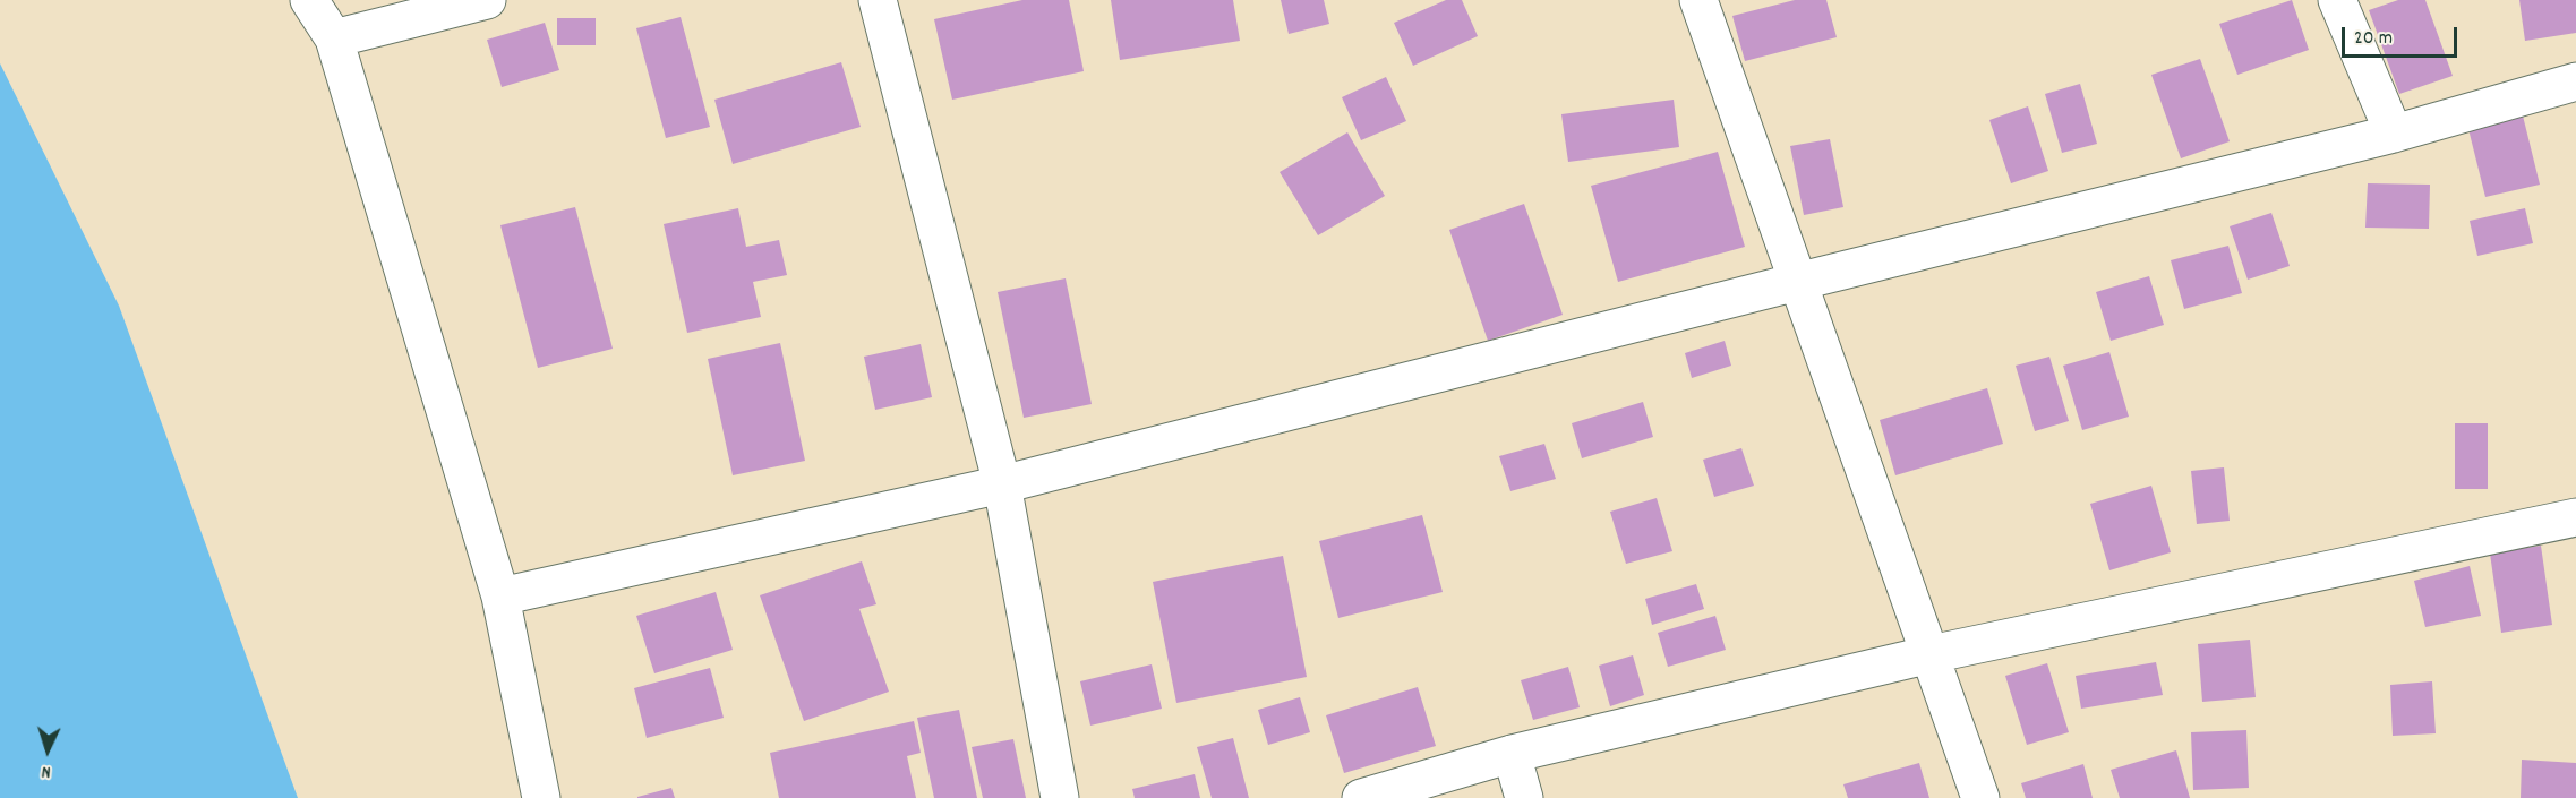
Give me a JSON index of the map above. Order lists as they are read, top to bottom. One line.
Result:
{"scale_bar":"20 m","north":"bottom"}
